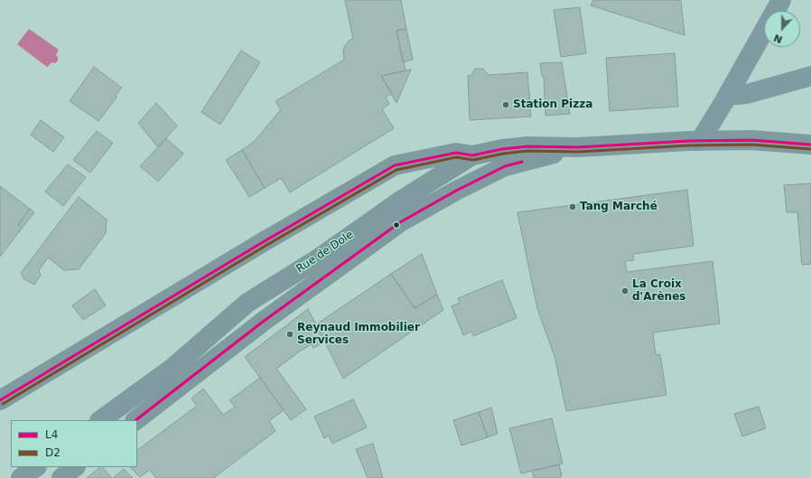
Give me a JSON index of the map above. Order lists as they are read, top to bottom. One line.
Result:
{"streets":{"main road":["Rue de Dole"]},"places":["Station Pizza","Tang Marché","La Croix d'Arènes","Reynaud Immobilier Services"],"lines":["transit line L4","transit line D2"],"legend":["L4","D2"],"north":"bottom"}
